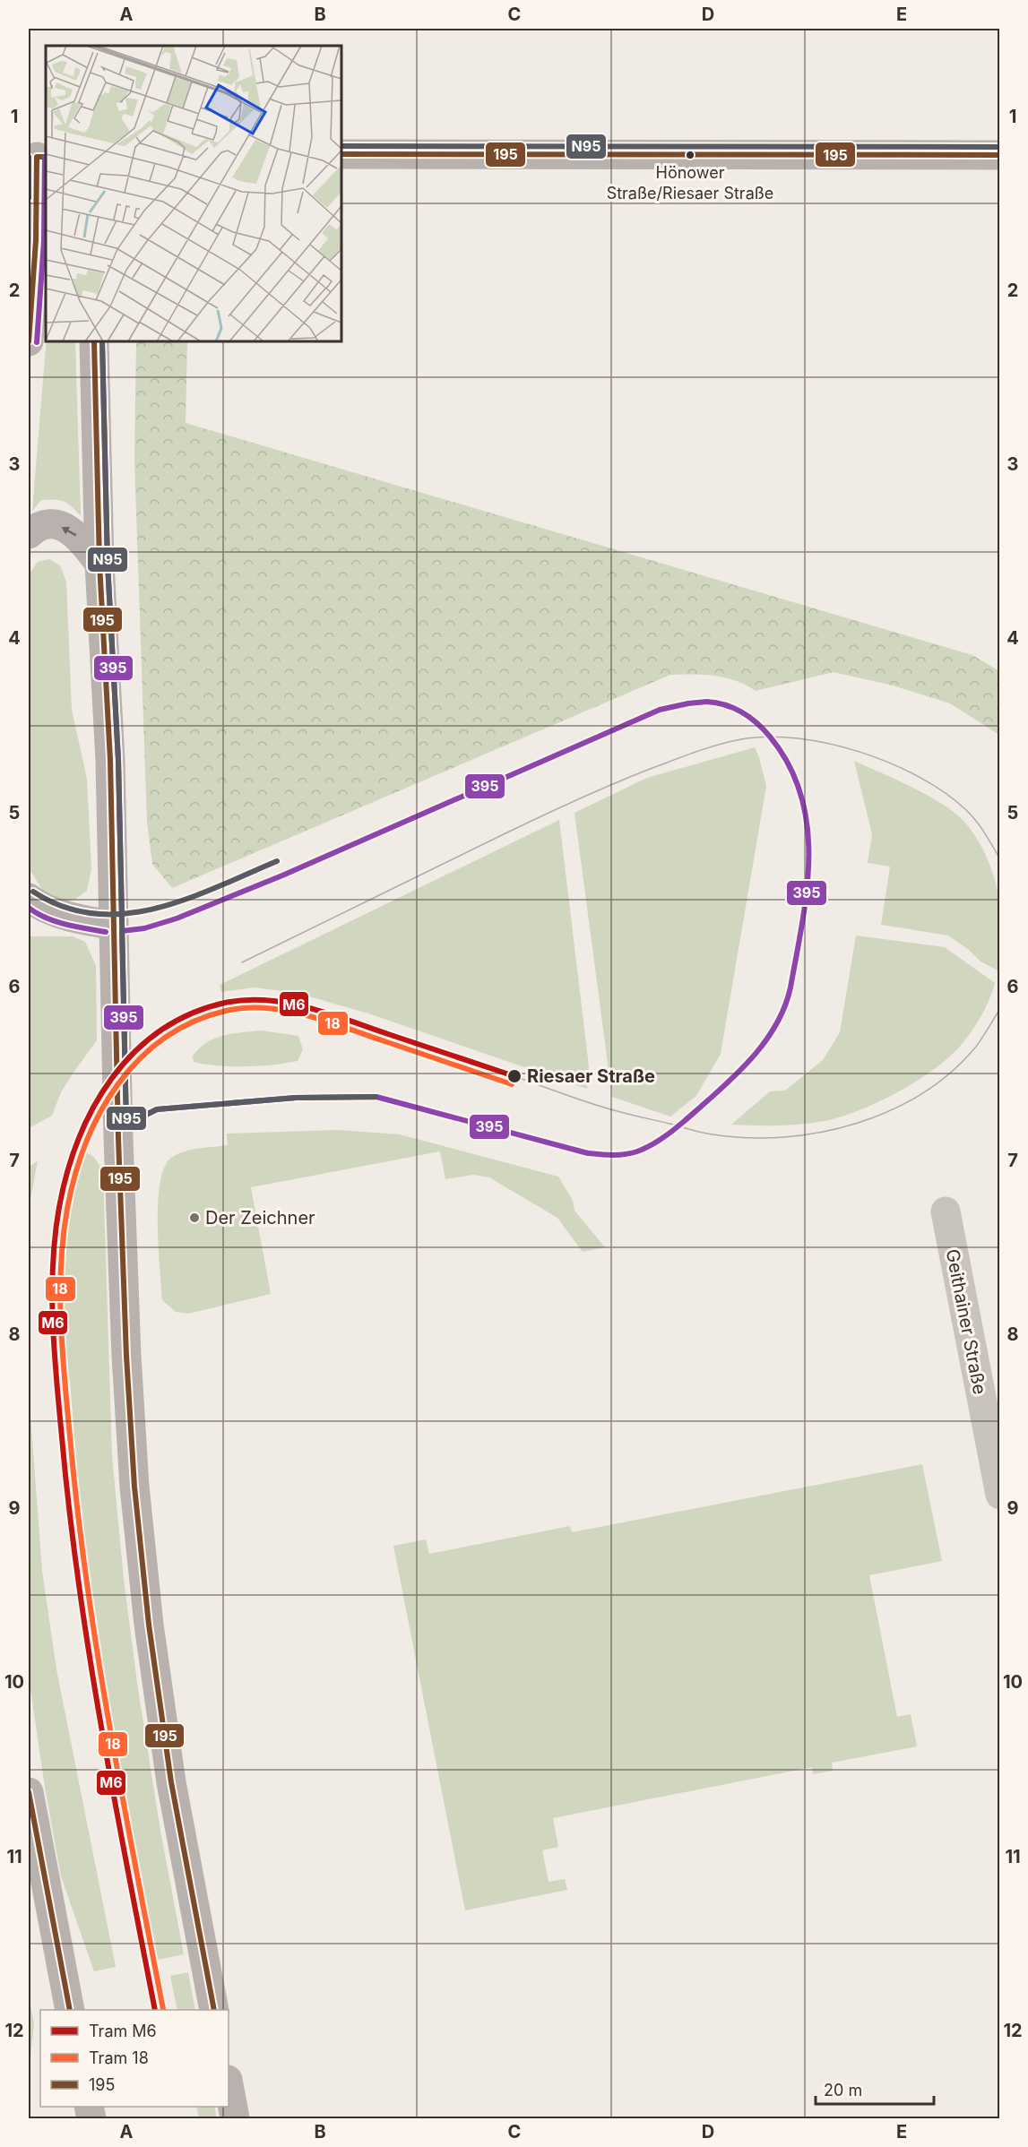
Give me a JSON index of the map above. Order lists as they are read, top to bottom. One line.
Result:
{"streets":{"street":["Geithainer Straße"]},"places":["Hönower Straße/Riesaer Straße","Riesaer Straße","Der Zeichner"],"lines":["transit line N95","transit line 195","transit line 395","tram line M6","tram line 18"],"legend":["Tram M6","Tram 18","195"],"scale_bar":"20 m","grid":{"columns":["A","B","C","D","E"],"rows":["1","2","3","4","5","6","7","8","9","10","11","12"]}}
